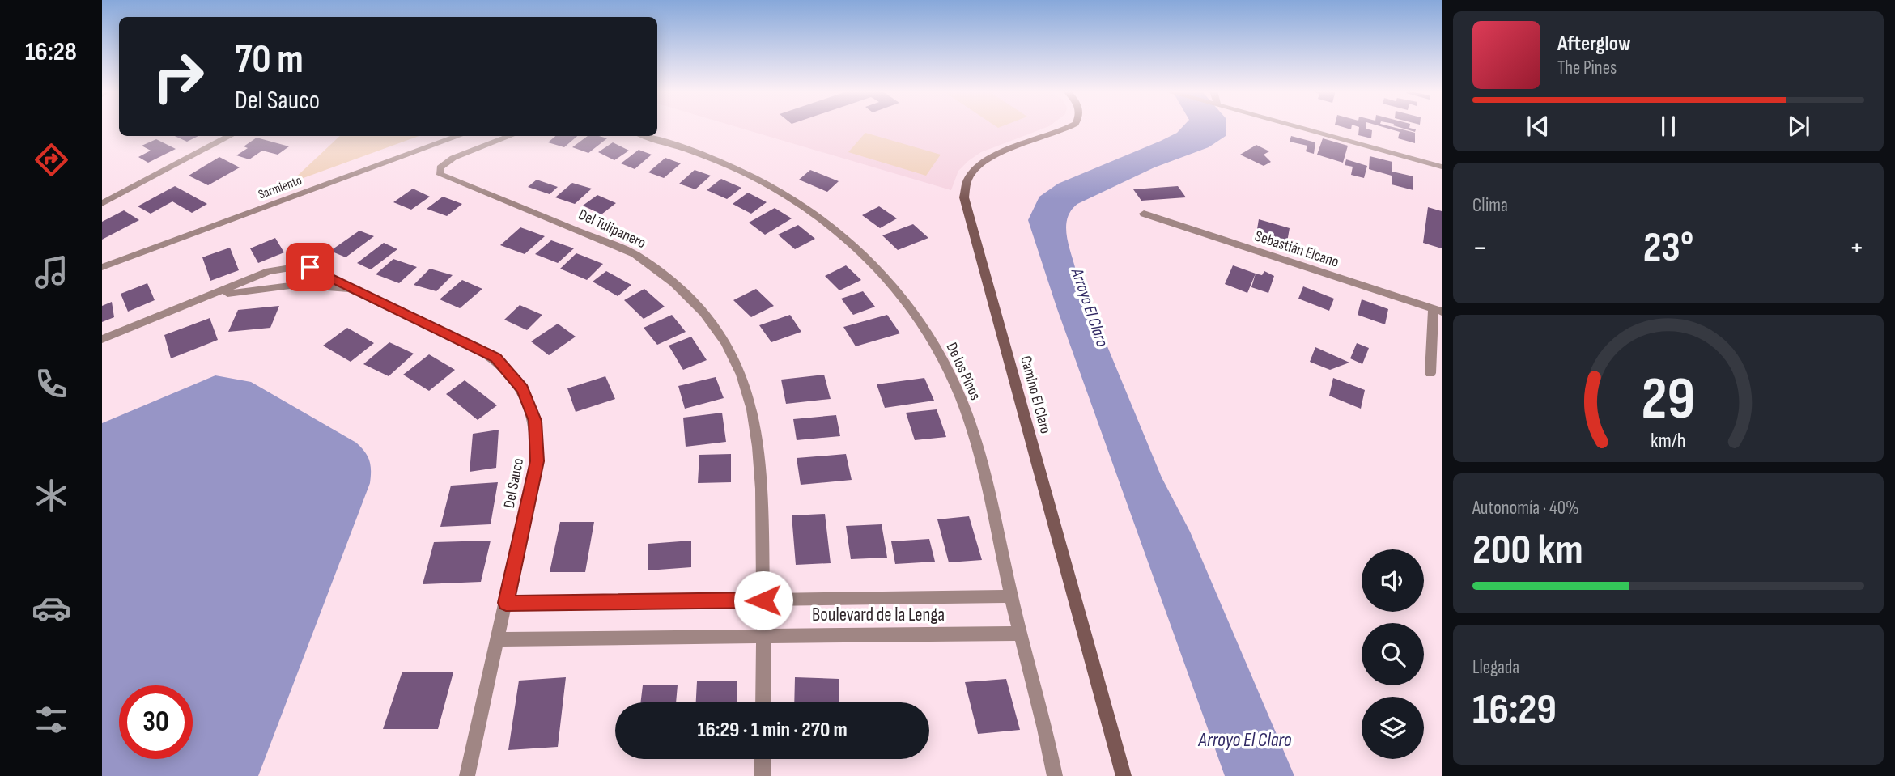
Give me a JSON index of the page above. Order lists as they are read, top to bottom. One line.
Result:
{"streets":{"street":["Sarmiento","Del Tulipanero","Sebastián Elcano","De los Pinos","Camino El Claro","Del Sauco","Boulevard de la Lenga"]},"crossings":[["Del Tulipanero","Boulevard de la Lenga"],["De los Pinos","Boulevard de la Lenga"],["Del Sauco","Boulevard de la Lenga"]],"water":["Arroyo El Claro"],"page":{"tabs":"16:28","turn":["70 m","Del Sauco"],"song":["Afterglow","The Pines"],"tile":["Clima",["Autonomía · 40%","200 km"],["Llegada","16:29"]],"heat":["−","23°","+"],"limit":"30","trip":"16:29 · 1 min · 270 m","gauge":["29","km/h"]}}
